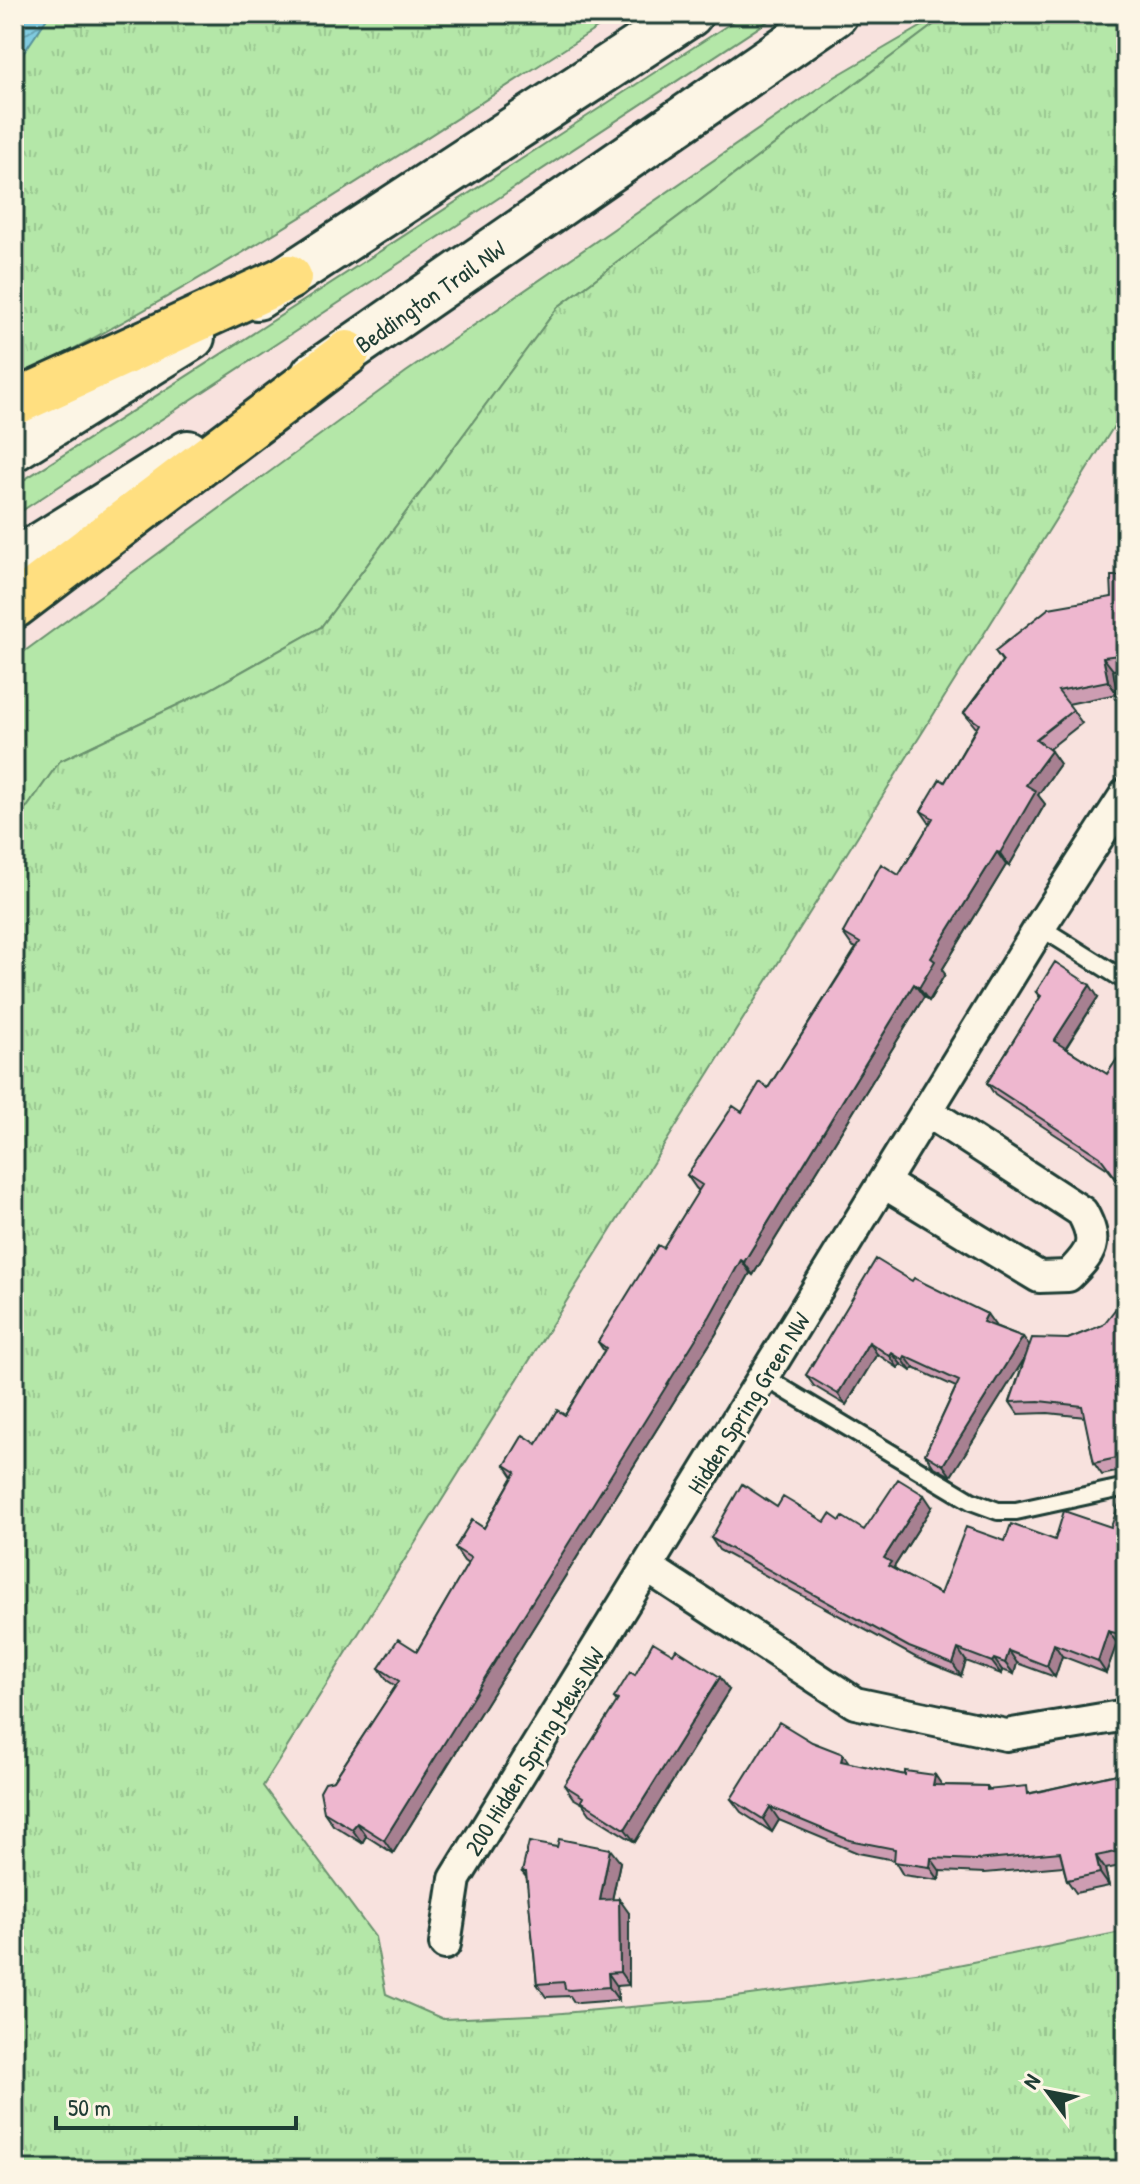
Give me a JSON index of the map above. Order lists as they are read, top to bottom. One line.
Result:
{"streets":{"main road":["Beddington Trail NW"],"street":["Hidden Spring Green NW","200 Hidden Spring Mews NW"]},"crossings":[["Hidden Spring Green NW","200 Hidden Spring Mews NW"]],"scale_bar":"50 m","north":"top left"}
